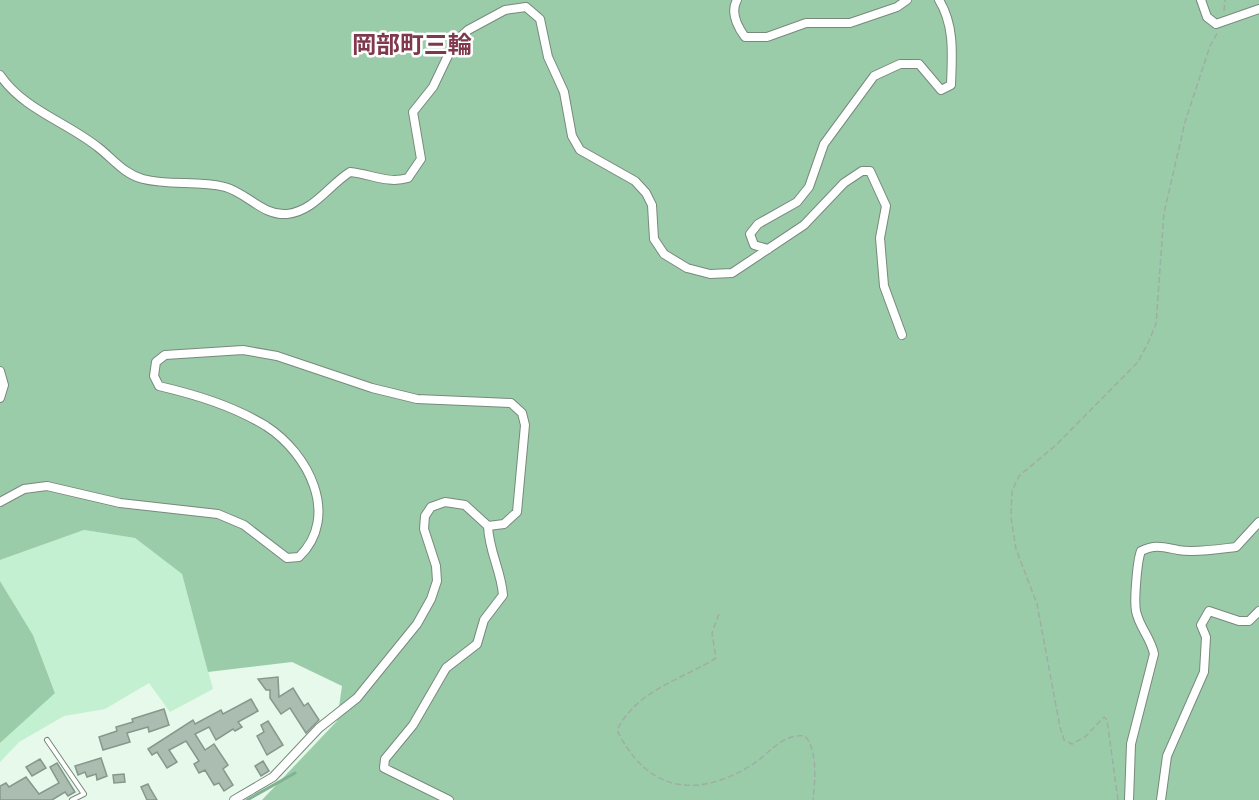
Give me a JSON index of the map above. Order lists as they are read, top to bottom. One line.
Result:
{"districts":["岡部町三輪"]}
